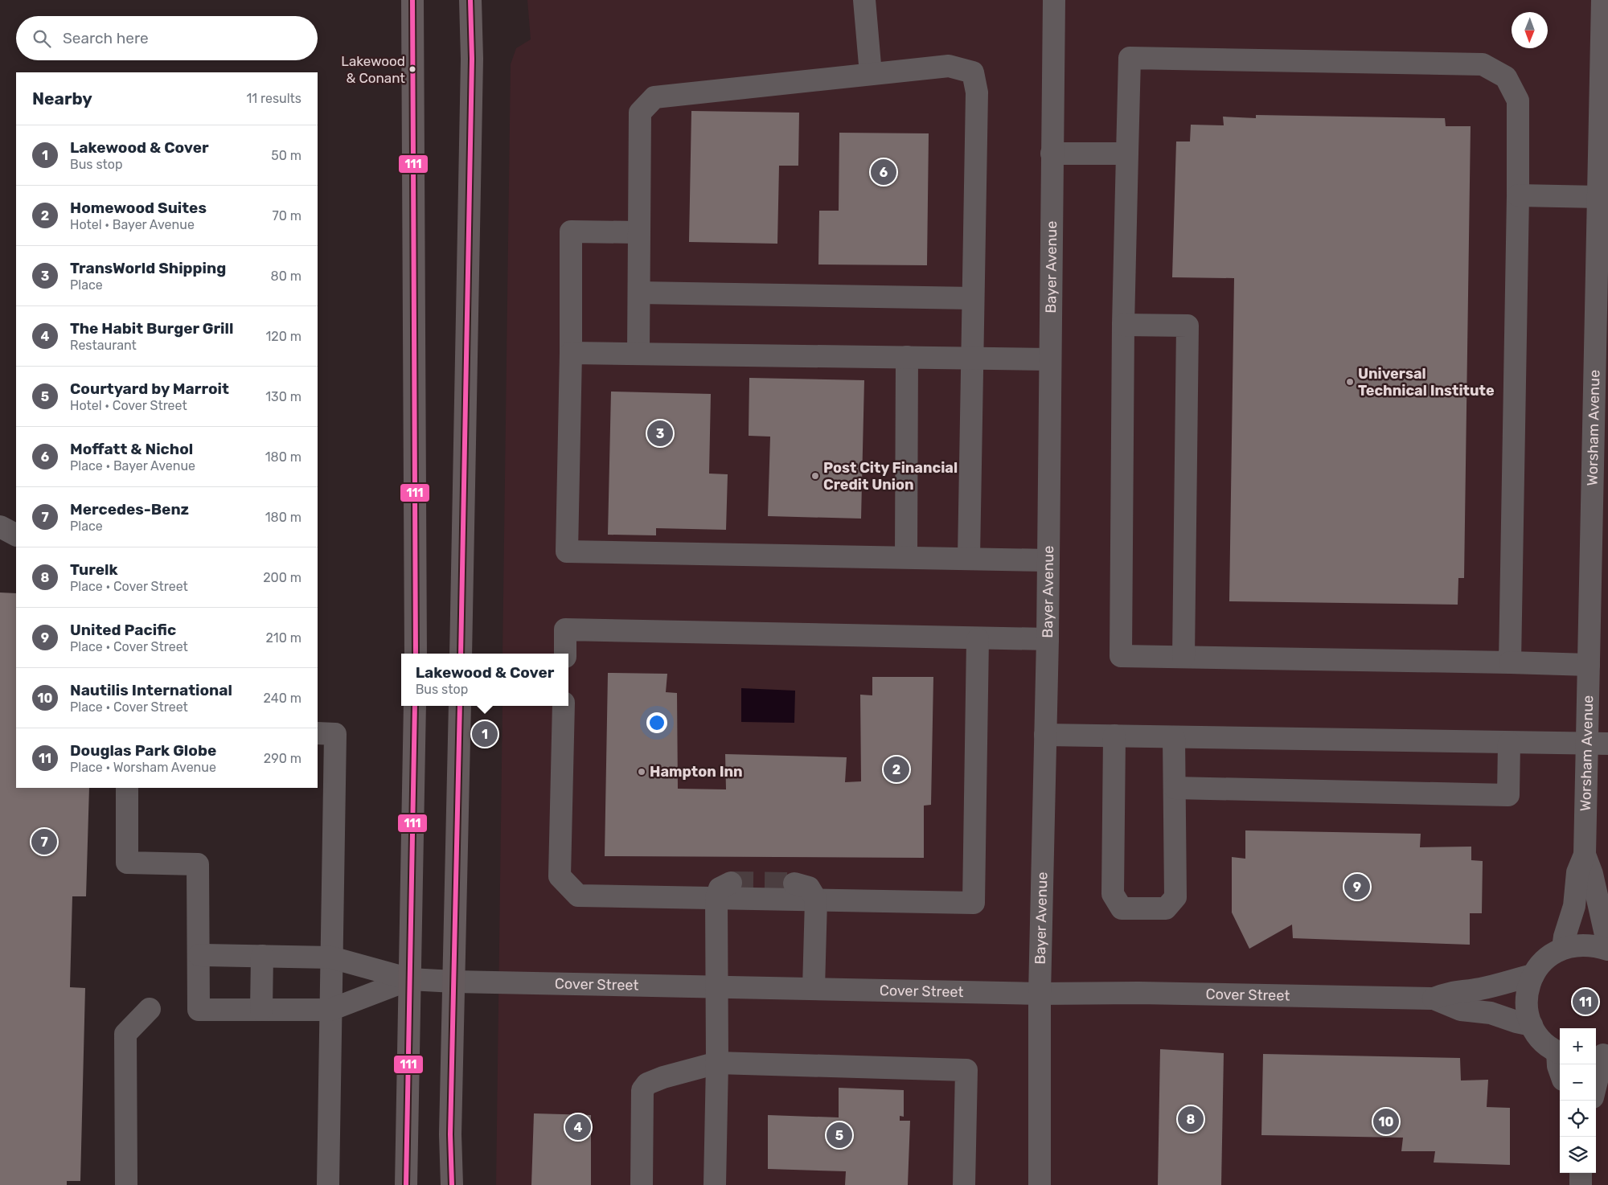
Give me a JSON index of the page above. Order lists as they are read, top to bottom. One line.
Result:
{"streets":{"street":["Bayer Avenue","Worsham Avenue","Cover Street"]},"crossings":[["Bayer Avenue","Cover Street"]],"places":["Lakewood & Conant","Universal Technical Institute","Post City Financial Credit Union","Hampton Inn"],"lines":["transit line 111"],"north":"bottom","page":{"search":"Search here","heading":["Nearby","11 results"],"list":[{"mark":"1","name":"Lakewood & Cover","note":"Bus stop","value":"50 m"},{"mark":"2","name":"Homewood Suites","note":"Hotel · Bayer Avenue","value":"70 m"},{"mark":"3","name":"TransWorld Shipping","note":"Place","value":"80 m"},{"mark":"4","name":"The Habit Burger Grill","note":"Restaurant","value":"120 m"},{"mark":"5","name":"Courtyard by Marroit","note":"Hotel · Cover Street","value":"130 m"},{"mark":"6","name":"Moffatt & Nichol","note":"Place · Bayer Avenue","value":"180 m"},{"mark":"7","name":"Mercedes-Benz","note":"Place","value":"180 m"},{"mark":"8","name":"Turelk","note":"Place · Cover Street","value":"200 m"},{"mark":"9","name":"United Pacific","note":"Place · Cover Street","value":"210 m"},{"mark":"10","name":"Nautilis International","note":"Place · Cover Street","value":"240 m"},{"mark":"11","name":"Douglas Park Globe","note":"Place · Worsham Avenue","value":"290 m"}],"pins":["6","3","1","2","7","9","11","8","10","4","5"],"popup":["Lakewood & Cover","Bus stop"],"map_buttons":["+","−"]}}
